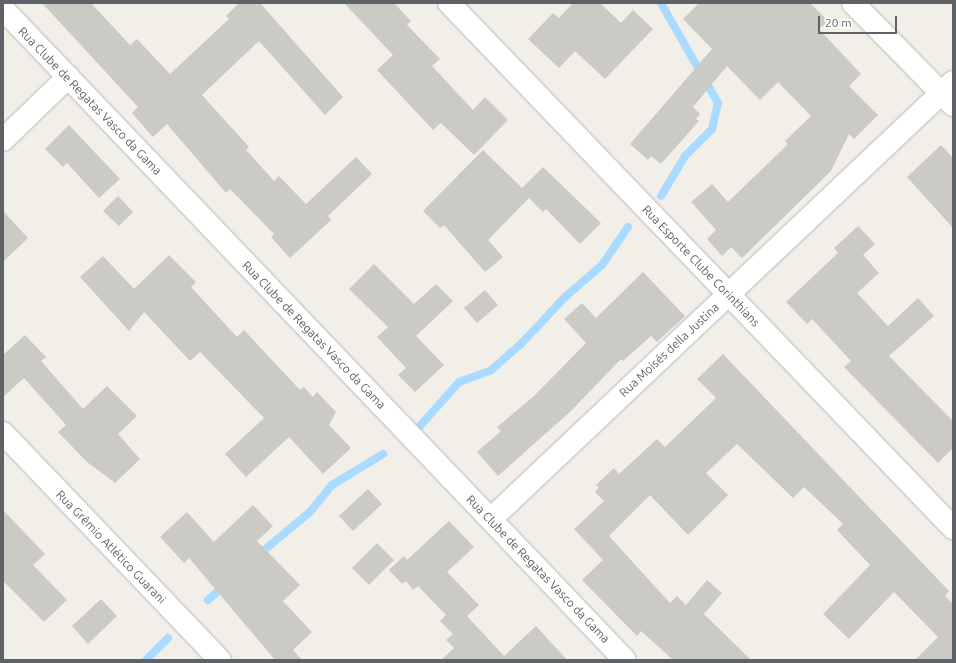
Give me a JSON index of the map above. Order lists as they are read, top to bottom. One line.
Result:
{"streets":{"street":["Rua Clube de Regatas Vasco da Gama","Rua Esporte Clube Corinthians","Rua Moisés della Justina","Rua Grêmio Atlético Guarani"]},"crossings":[["Rua Clube de Regatas Vasco da Gama","Rua Moisés della Justina"],["Rua Esporte Clube Corinthians","Rua Moisés della Justina"]],"scale_bar":"20 m"}
